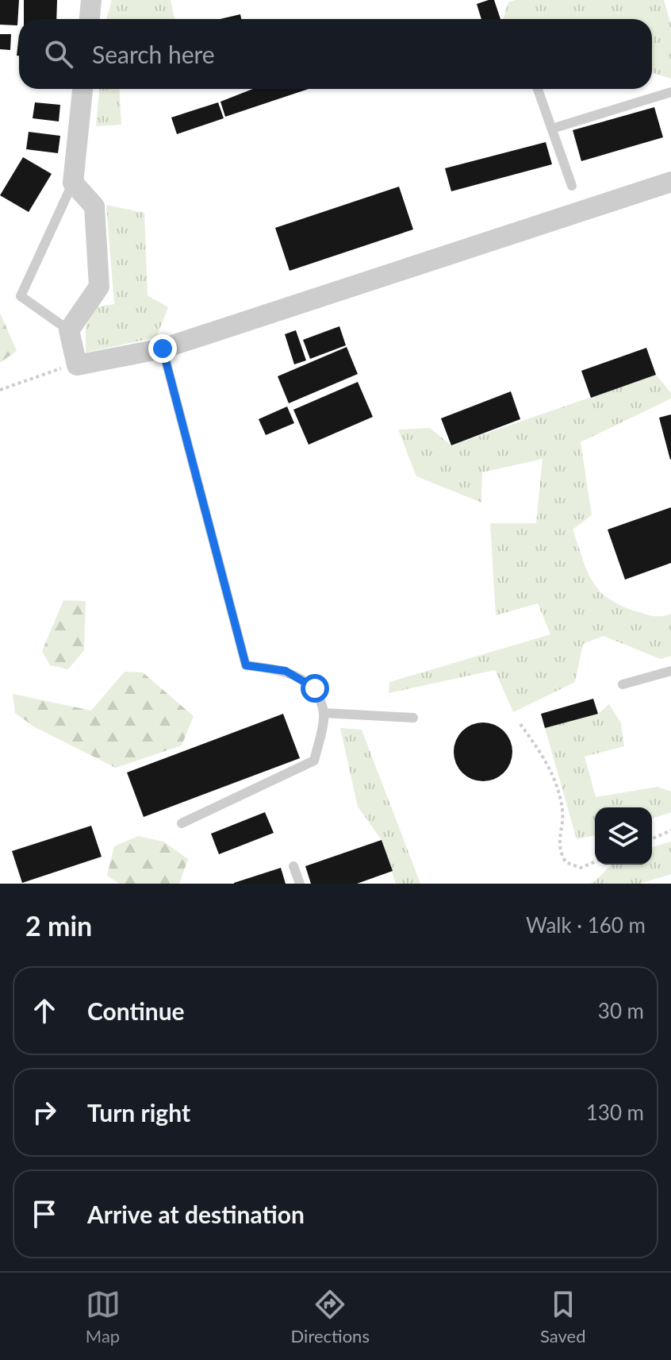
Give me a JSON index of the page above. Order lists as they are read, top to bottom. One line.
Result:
{"page":{"search":"Search here","heading":["2 min","Walk · 160 m"],"list":[["Continue","30 m"],["Turn right","130 m"],"Arrive at destination"],"nav":["Map","Directions","Saved"]}}
